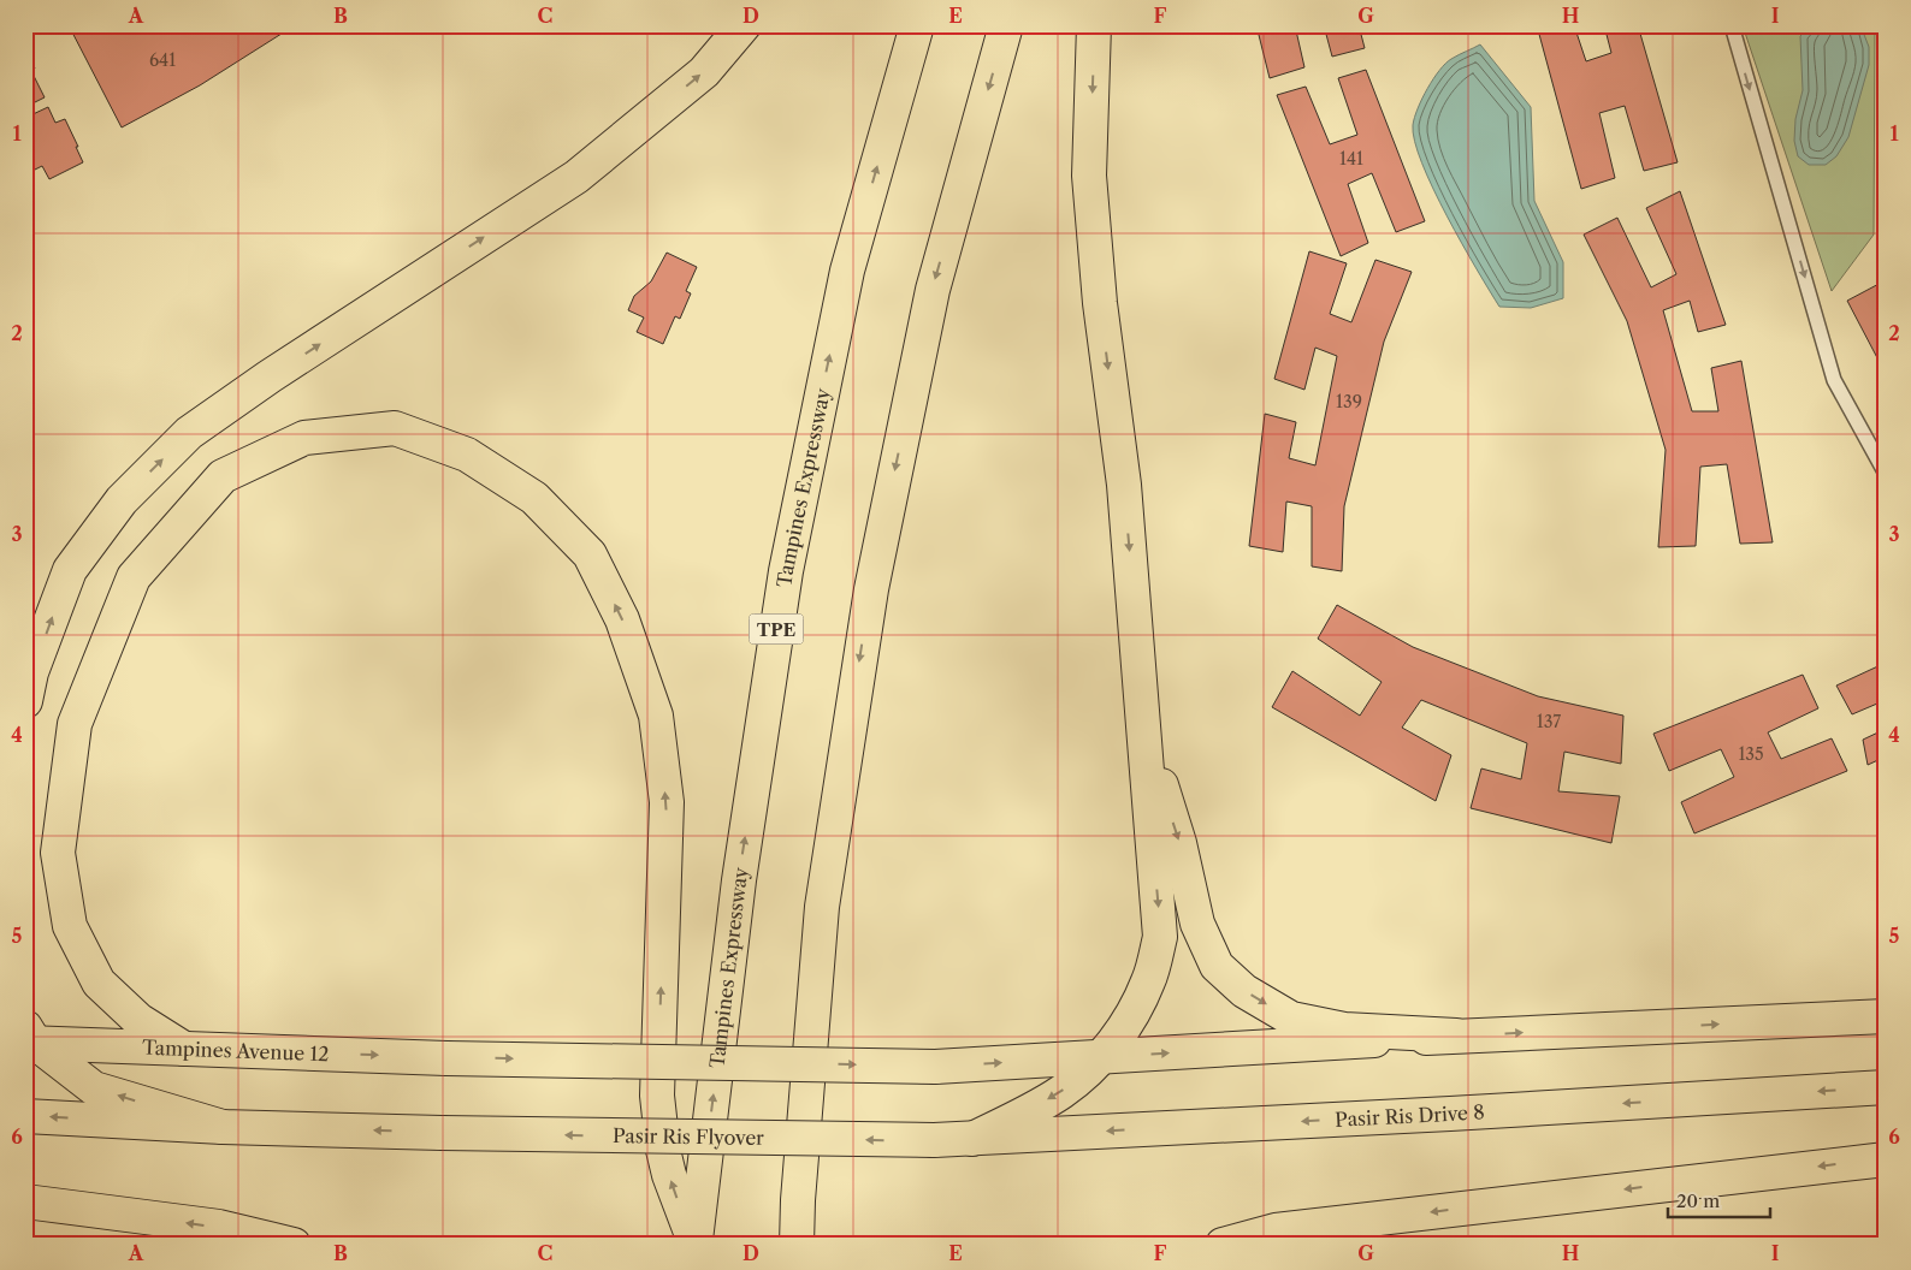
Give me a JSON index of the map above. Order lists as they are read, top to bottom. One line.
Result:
{"streets":{"main road":["Tampines Expressway","TPE","Tampines Avenue 12","Pasir Ris Drive 8","Pasir Ris Flyover"]},"crossings":[["Pasir Ris Drive 8","Pasir Ris Flyover"]],"one_way":["Tampines Avenue 12","Pasir Ris Flyover"],"house_numbers":["641","141","139","137","135"],"scale_bar":"20 m","grid":{"columns":["A","B","C","D","E","F","G","H","I"],"rows":["1","2","3","4","5","6"]}}
